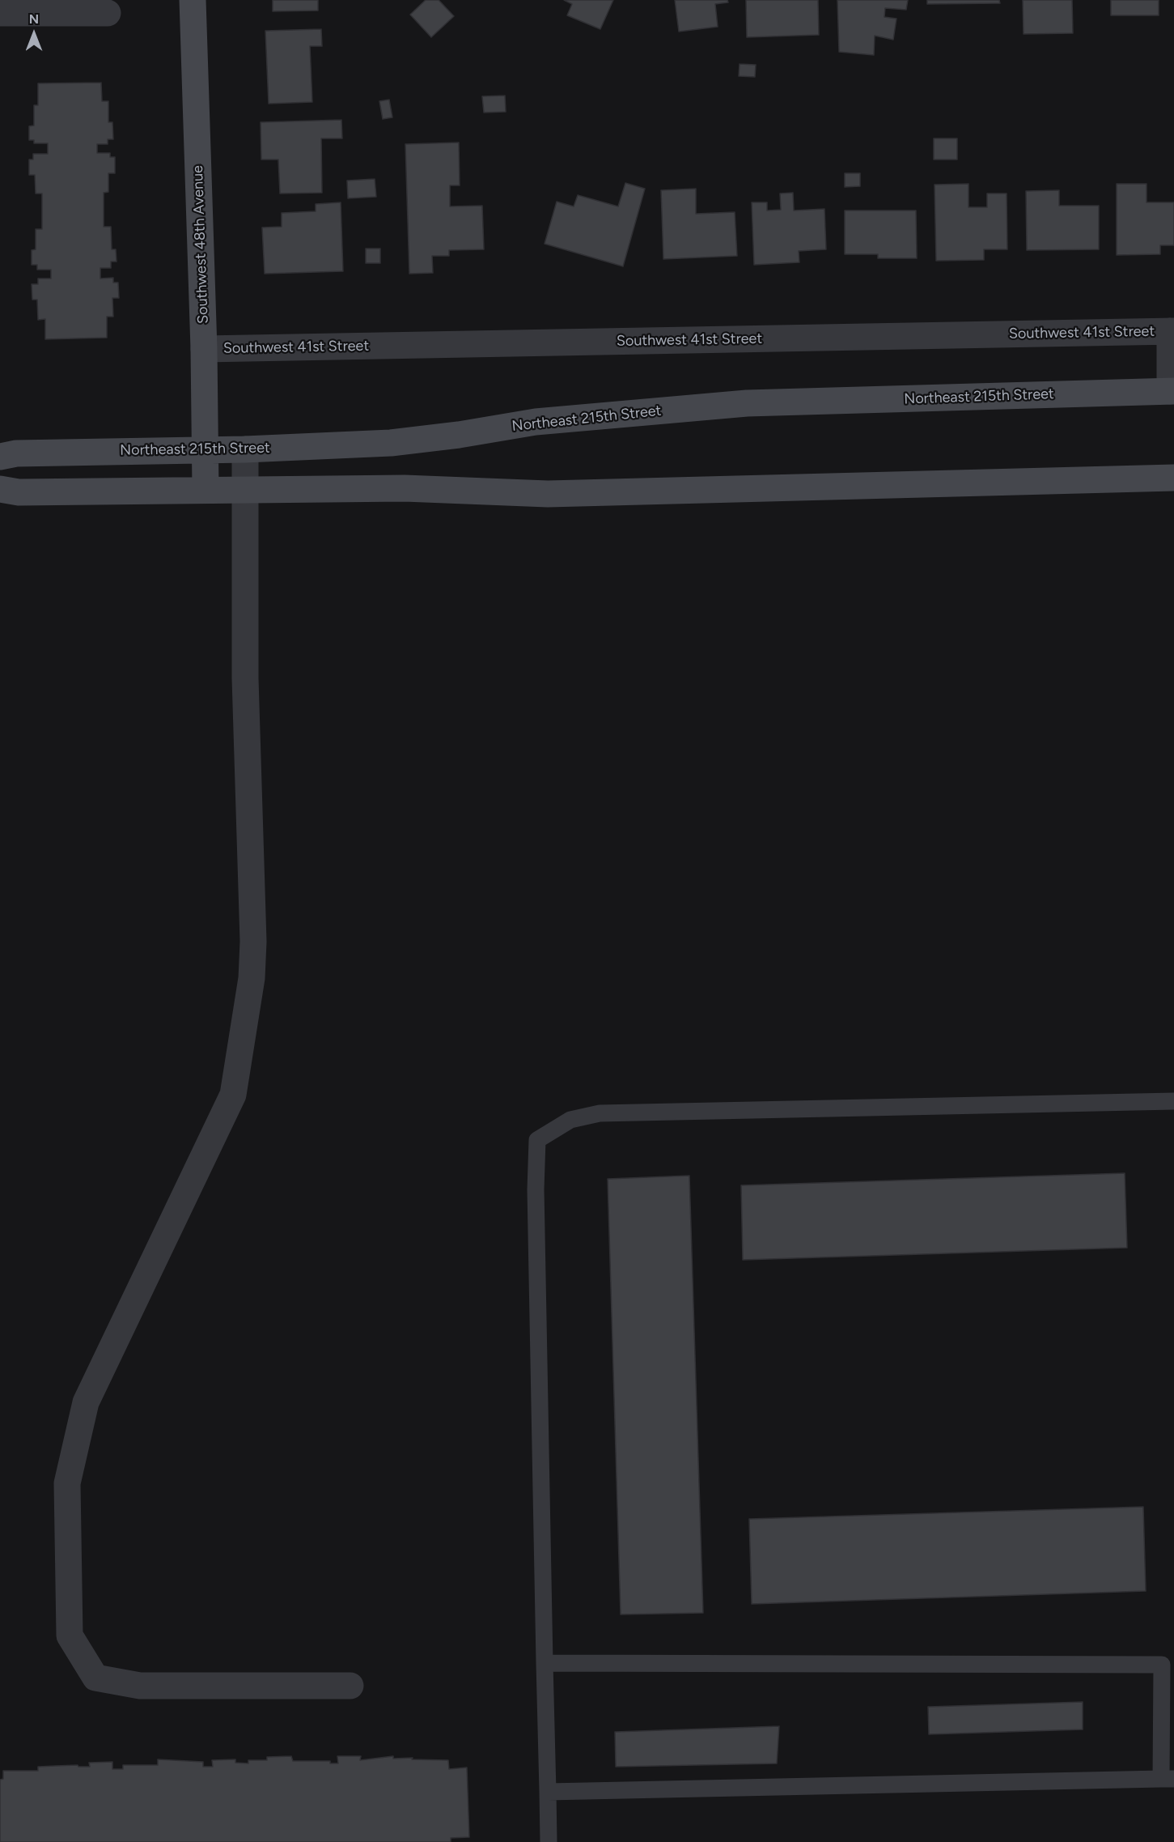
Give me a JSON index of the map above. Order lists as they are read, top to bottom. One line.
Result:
{"streets":{"street":["Southwest 48th Avenue","Southwest 41st Street","Northeast 215th Street"]},"crossings":[["Southwest 48th Avenue","Southwest 41st Street"],["Southwest 48th Avenue","Northeast 215th Street"]],"north":"top"}
